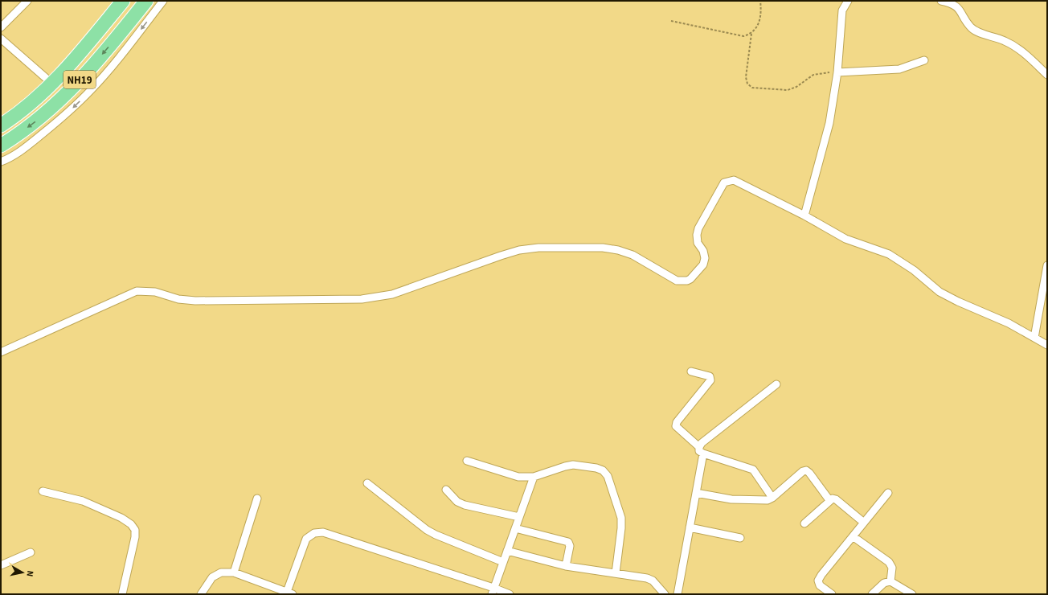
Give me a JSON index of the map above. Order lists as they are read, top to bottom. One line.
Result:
{"streets":{"highway":["NH19"]},"north":"right"}
